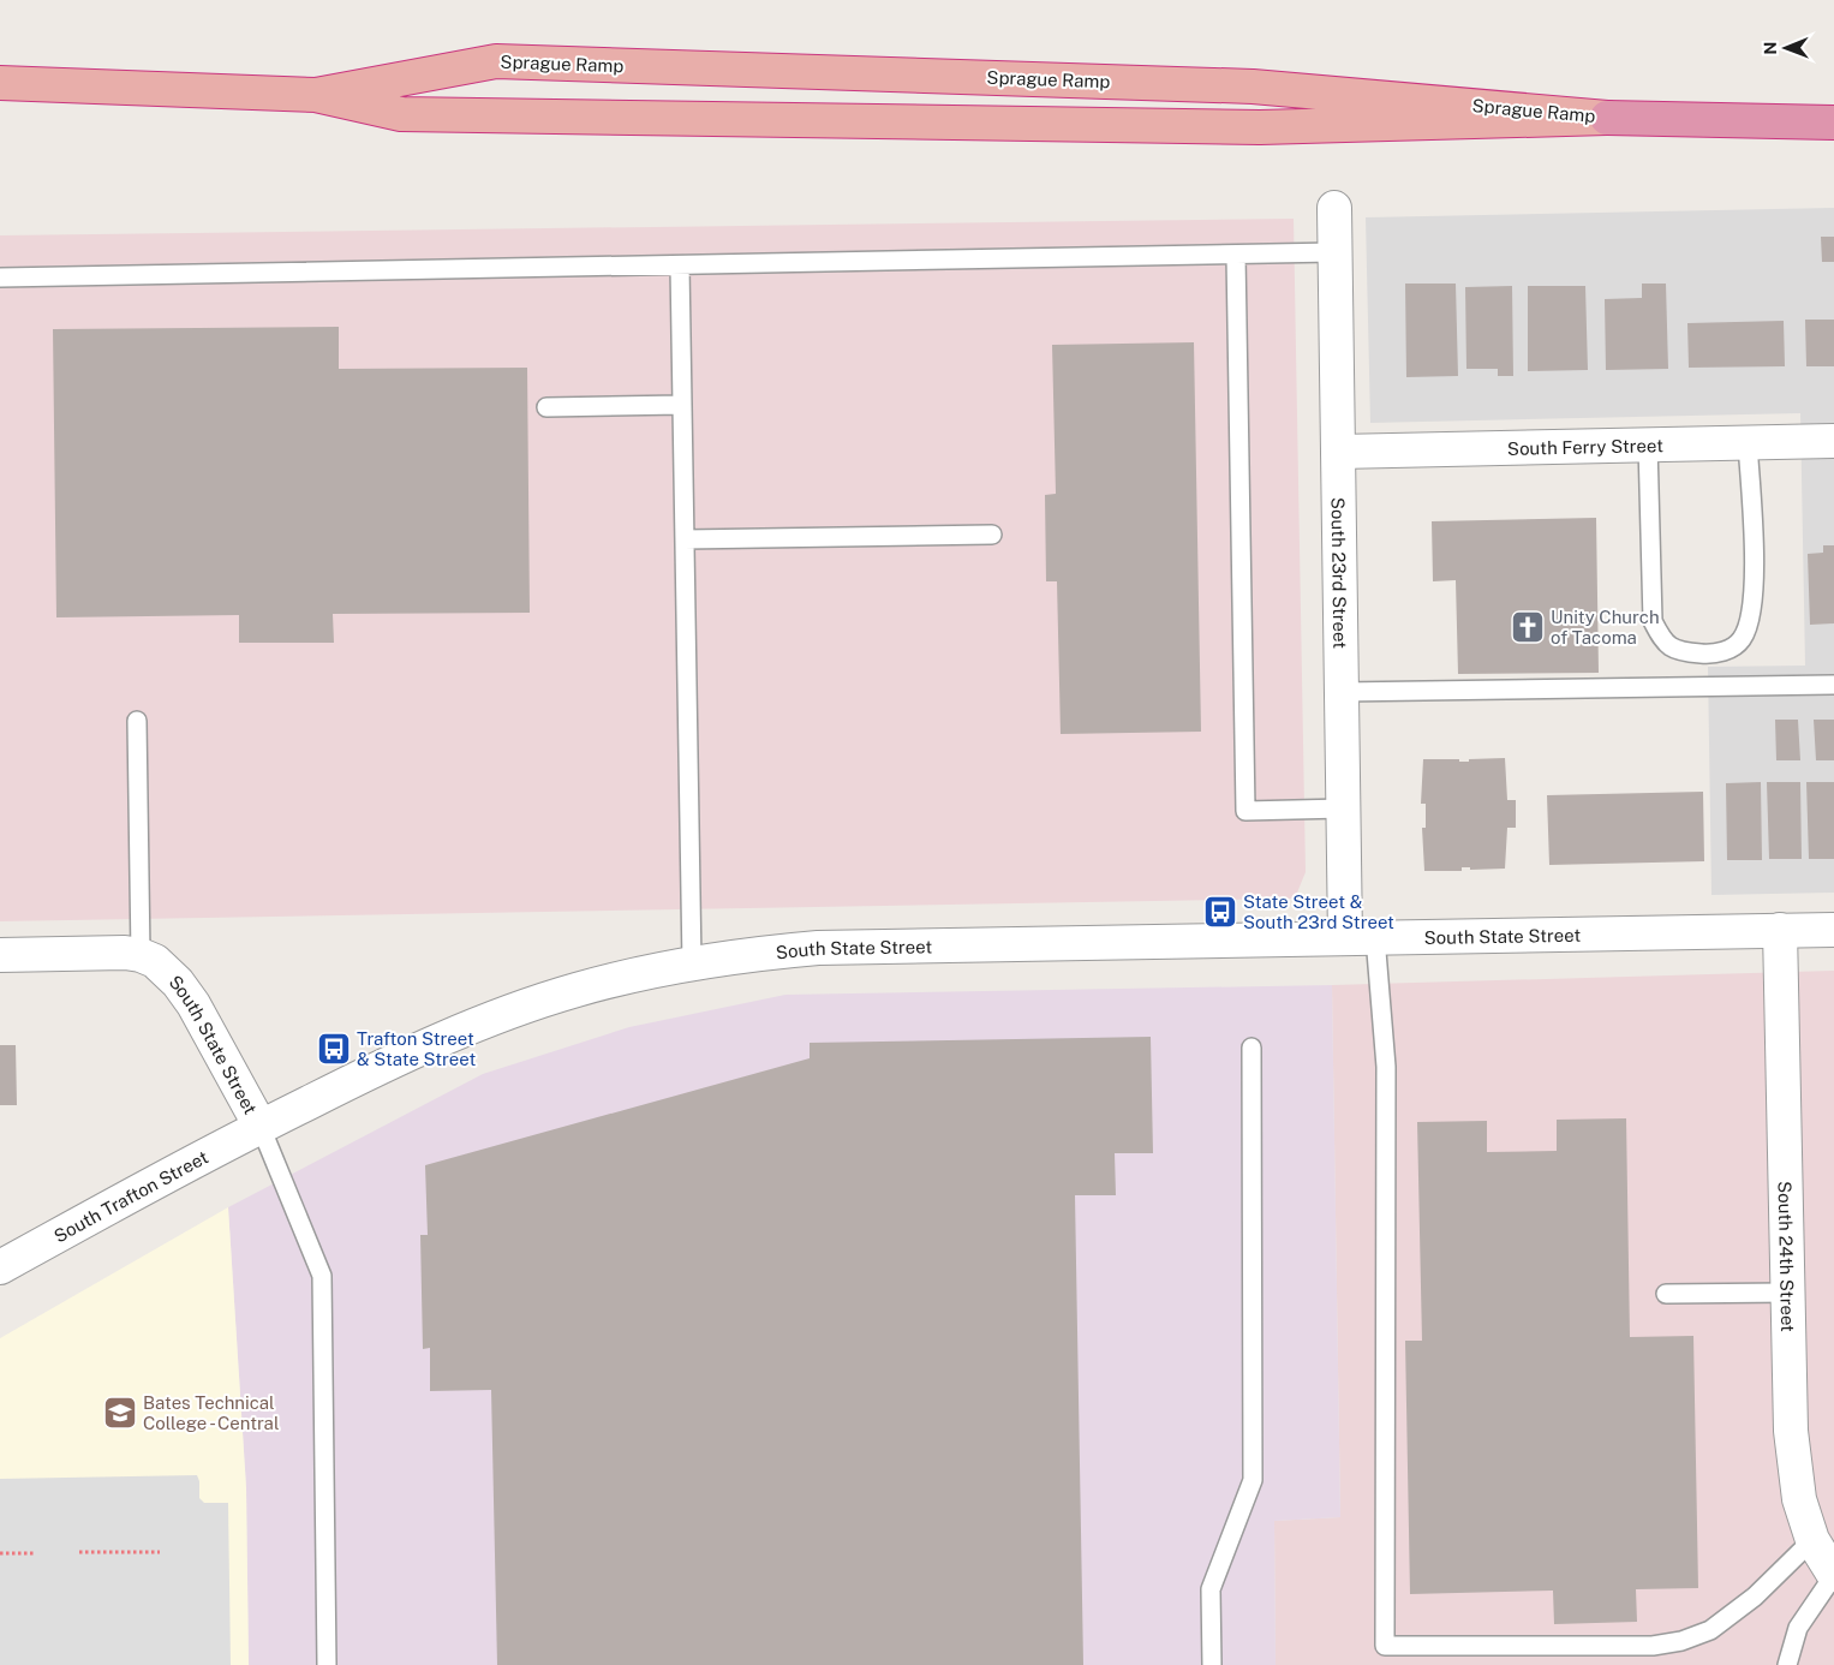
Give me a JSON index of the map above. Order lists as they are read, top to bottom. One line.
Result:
{"streets":{"highway":["Sprague Ramp"],"street":["South Ferry Street","South 23rd Street","South State Street","South Trafton Street","South 24th Street"]},"crossings":[["South Ferry Street","South 23rd Street"],["South 23rd Street","South State Street"],["South State Street","South Trafton Street"],["South State Street","South 24th Street"]],"places":{"church":["Unity Church of Tacoma"],"bus stop":["State Street & South 23rd Street","Trafton Street & State Street"],"school or university":["Bates Technical College - Central"]},"north":"left"}
